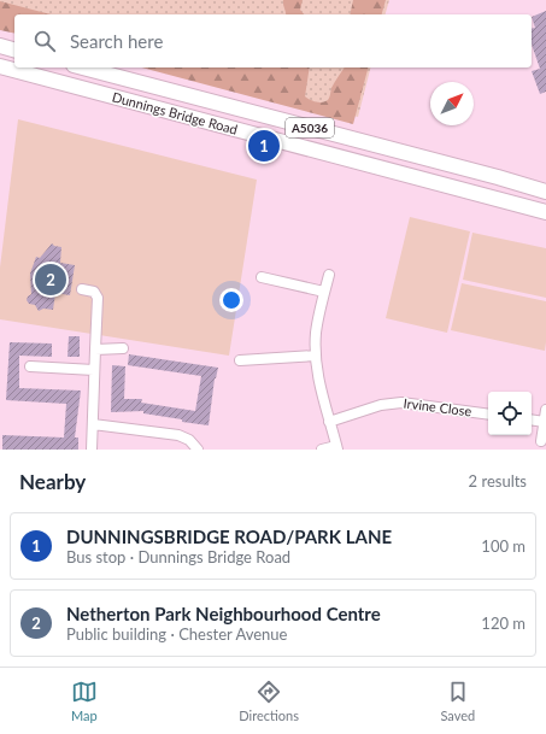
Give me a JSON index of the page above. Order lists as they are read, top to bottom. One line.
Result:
{"streets":{"highway":["Dunnings Bridge Road","A5036"],"street":["Irvine Close"]},"north":"top right","page":{"search":"Search here","pins":["1","2"],"heading":["Nearby","2 results"],"list":[{"mark":"1","name":"DUNNINGSBRIDGE ROAD/PARK LANE","note":"Bus stop · Dunnings Bridge Road","value":"100 m"},{"mark":"2","name":"Netherton Park Neighbourhood Centre","note":"Public building · Chester Avenue","value":"120 m"}],"nav":["Map","Directions","Saved"]}}
